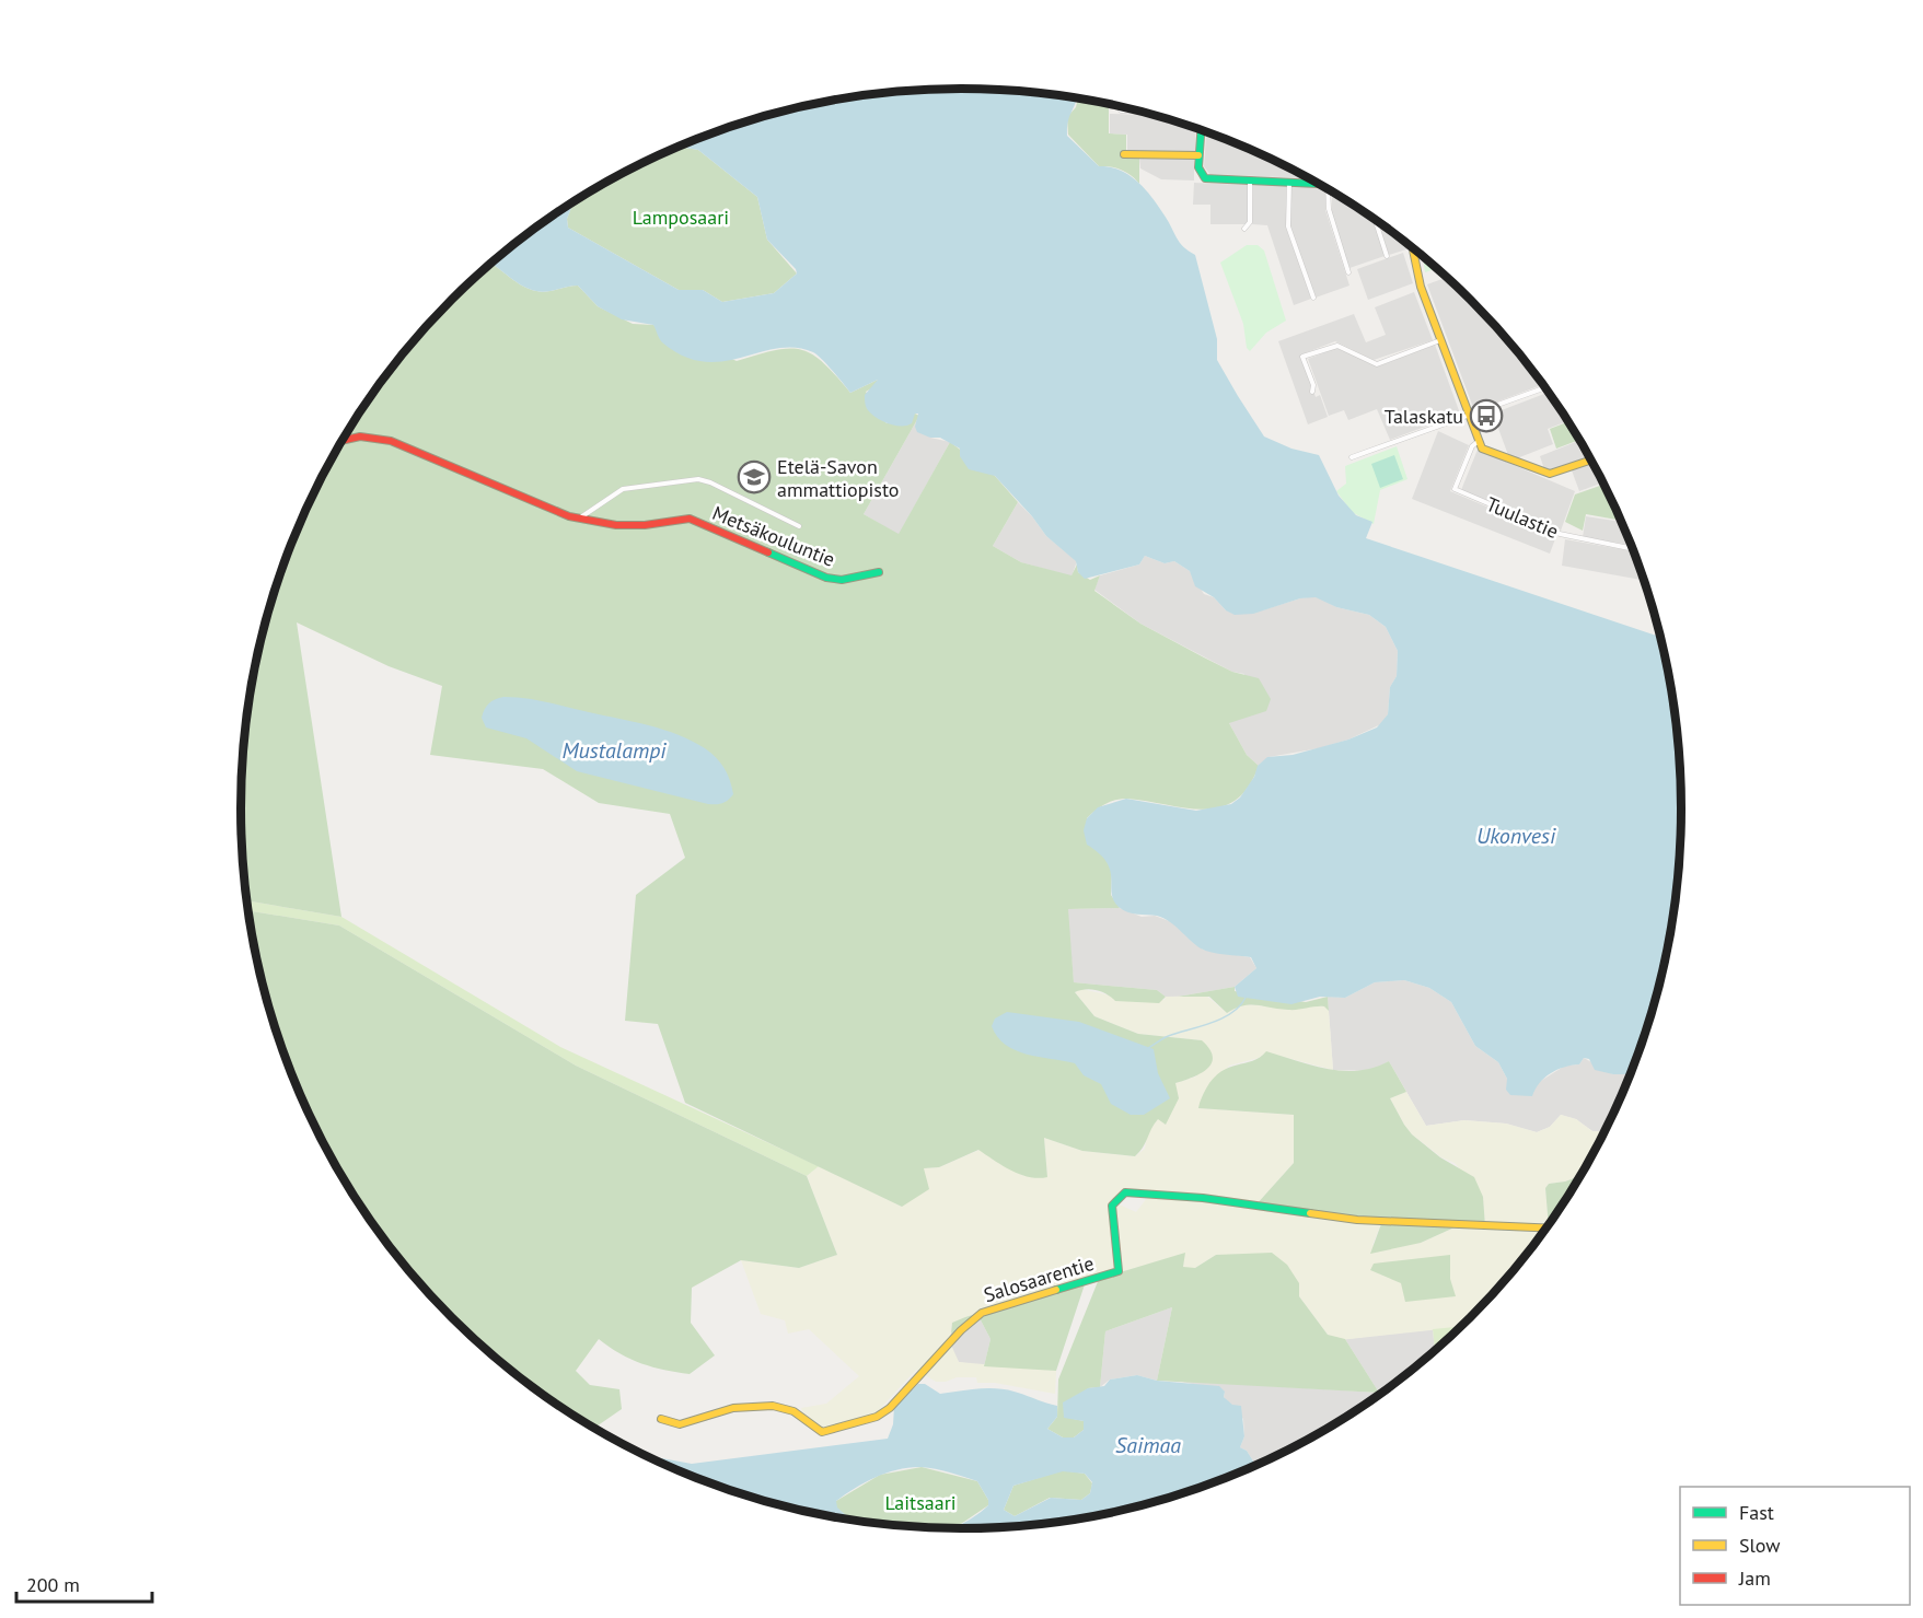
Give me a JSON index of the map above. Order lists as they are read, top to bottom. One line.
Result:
{"streets":{"street":["Tuulastie","Metsäkouluntie","Salosaarentie"]},"water":["Mustalampi","Ukonvesi","Saimaa"],"parks":["Lamposaari","Laitsaari"],"places":{"bus stop":["Talaskatu"],"school or university":["Etelä-Savon ammattiopisto"]},"legend":["Fast","Slow","Jam"],"scale_bar":"200 m"}
